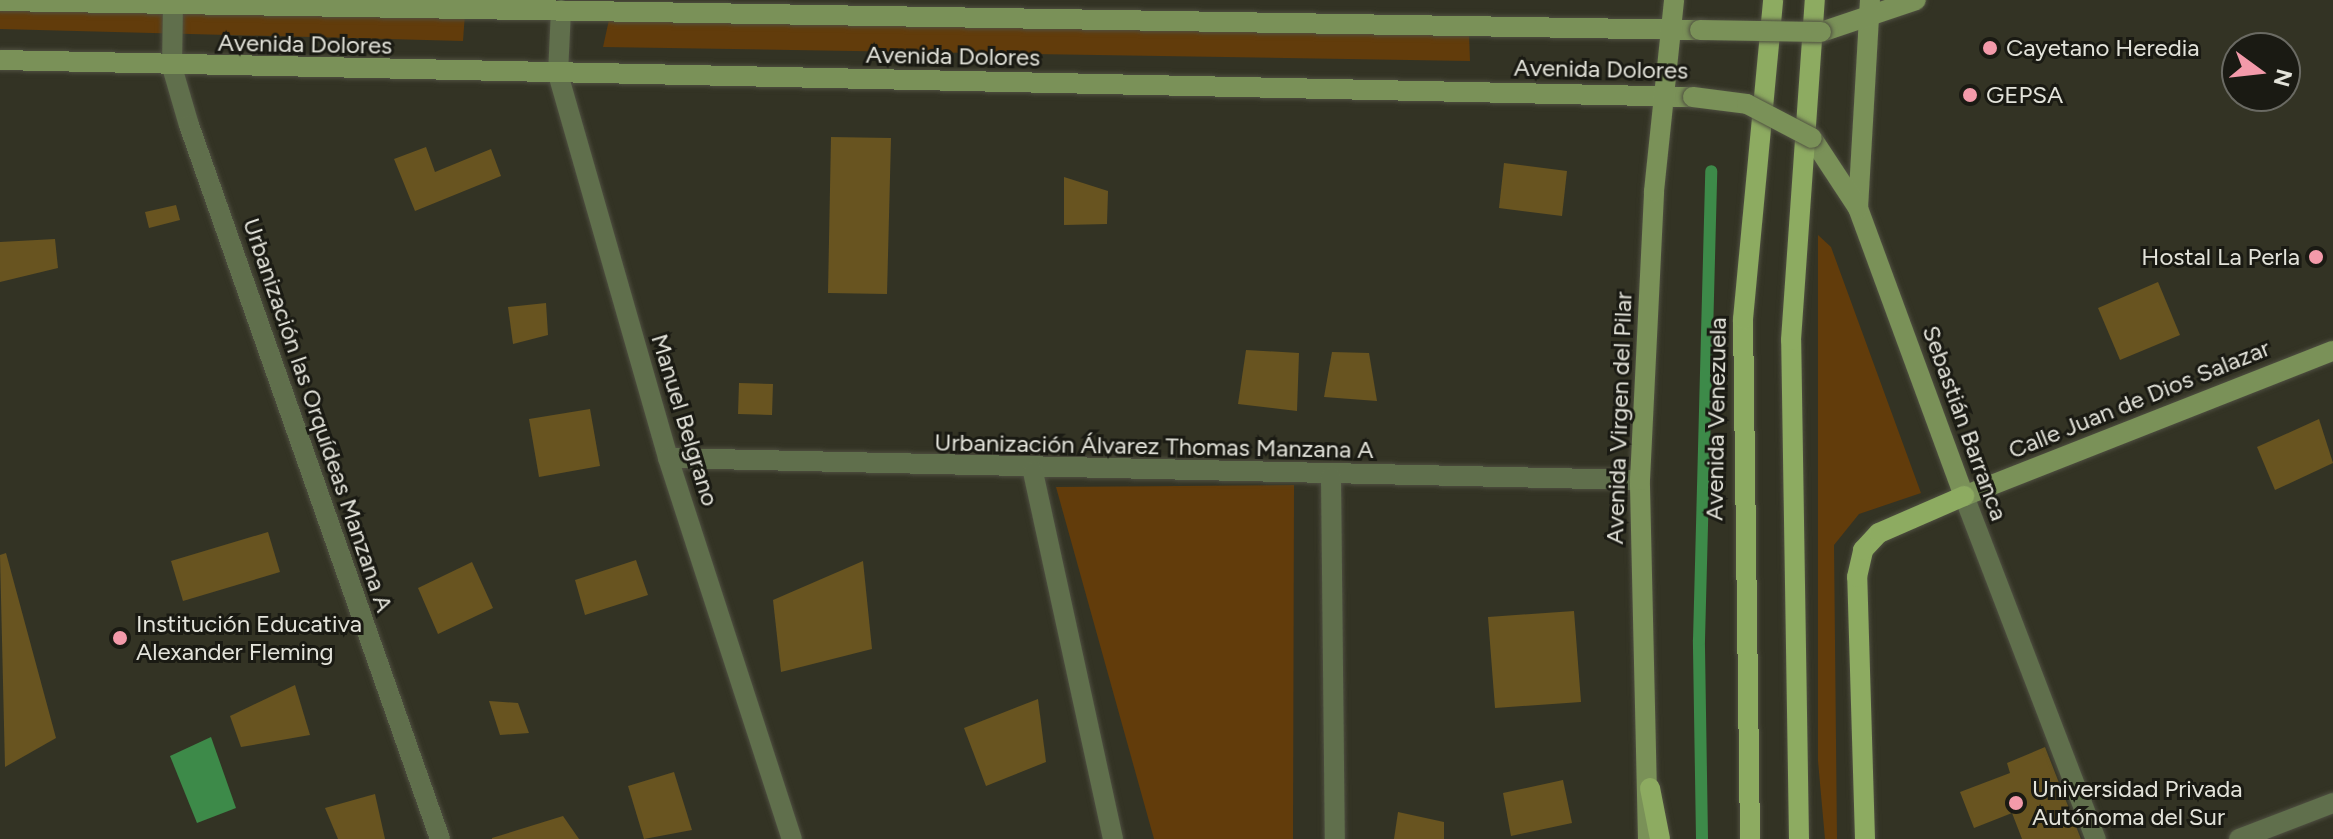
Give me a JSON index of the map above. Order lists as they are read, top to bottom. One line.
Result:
{"streets":{"main road":["Avenida Dolores","Calle Juan de Dios Salazar","Avenida Virgen del Pilar","Avenida Venezuela","Sebastián Barranca"],"street":["Urbanización las Orquídeas Manzana A","Manuel Belgrano","Urbanización Álvarez Thomas Manzana A"]},"crossings":[["Avenida Dolores","Urbanización las Orquídeas Manzana A"],["Avenida Dolores","Avenida Virgen del Pilar"],["Avenida Dolores","Manuel Belgrano"],["Avenida Dolores","Sebastián Barranca"],["Calle Juan de Dios Salazar","Sebastián Barranca"],["Avenida Virgen del Pilar","Urbanización Álvarez Thomas Manzana A"],["Manuel Belgrano","Urbanización Álvarez Thomas Manzana A"]],"places":["Cayetano Heredia","GEPSA","Hostal La Perla","Institución Educativa Alexander Fleming","Universidad Privada Autónoma del Sur"],"north":"right"}
